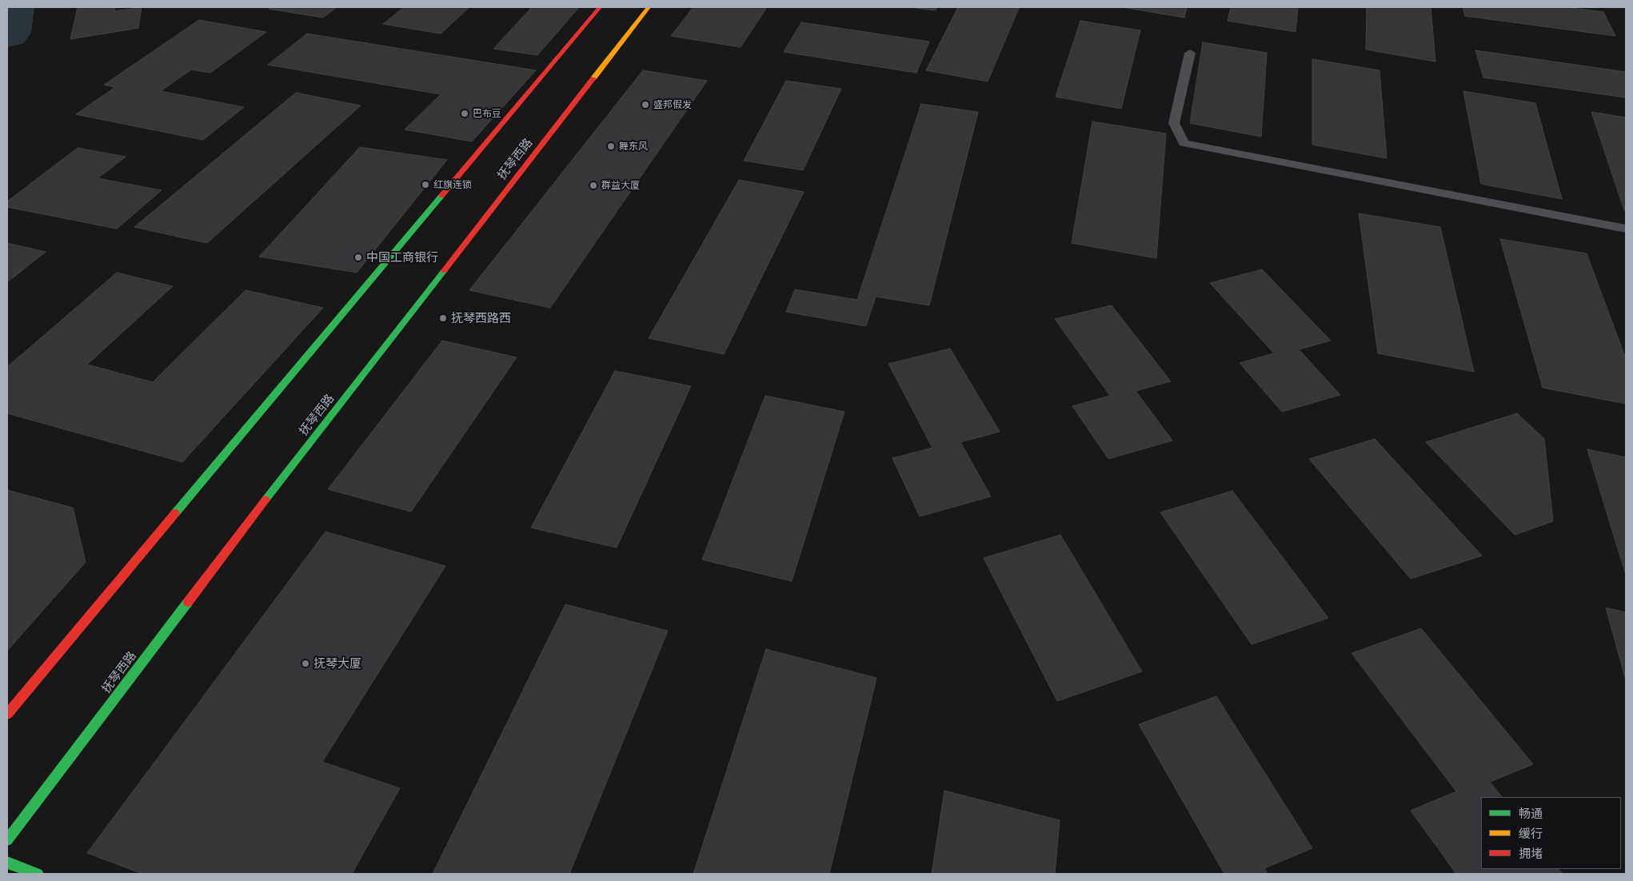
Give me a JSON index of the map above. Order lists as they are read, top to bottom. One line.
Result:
{"streets":{"main road":["抚琴西路"]},"places":["盛邦假发","巴布豆","舞东风","红旗连锁","群益大厦","中国工商银行","抚琴西路西","抚琴大厦"],"legend":["畅通","缓行","拥堵"]}
